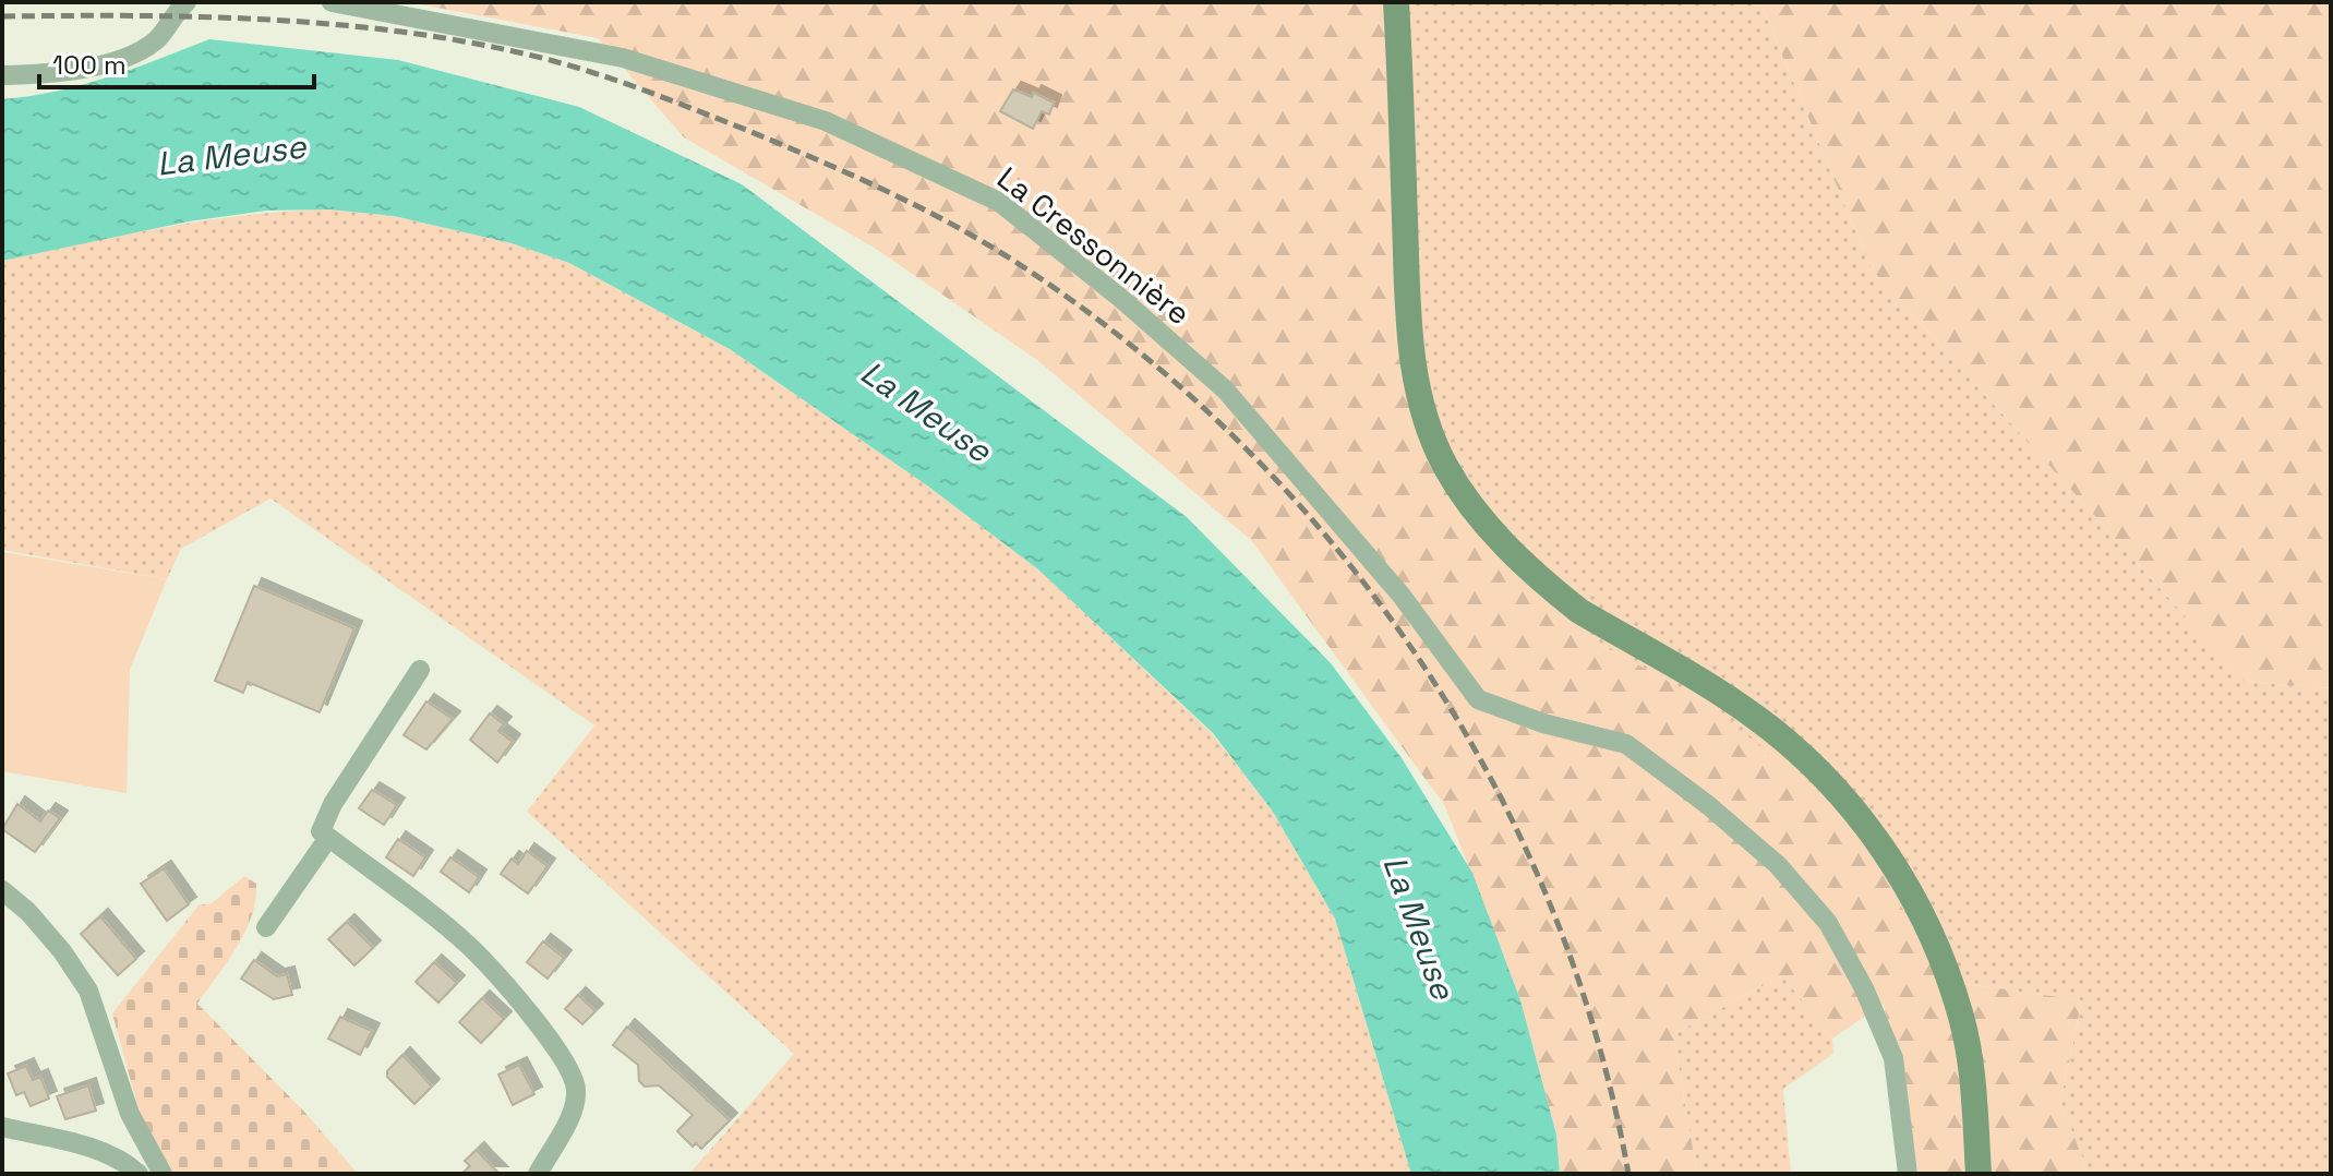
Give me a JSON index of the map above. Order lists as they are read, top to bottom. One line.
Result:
{"streets":{"street":["La Cressonnière"]},"water":["La Meuse"],"scale_bar":"100 m"}
